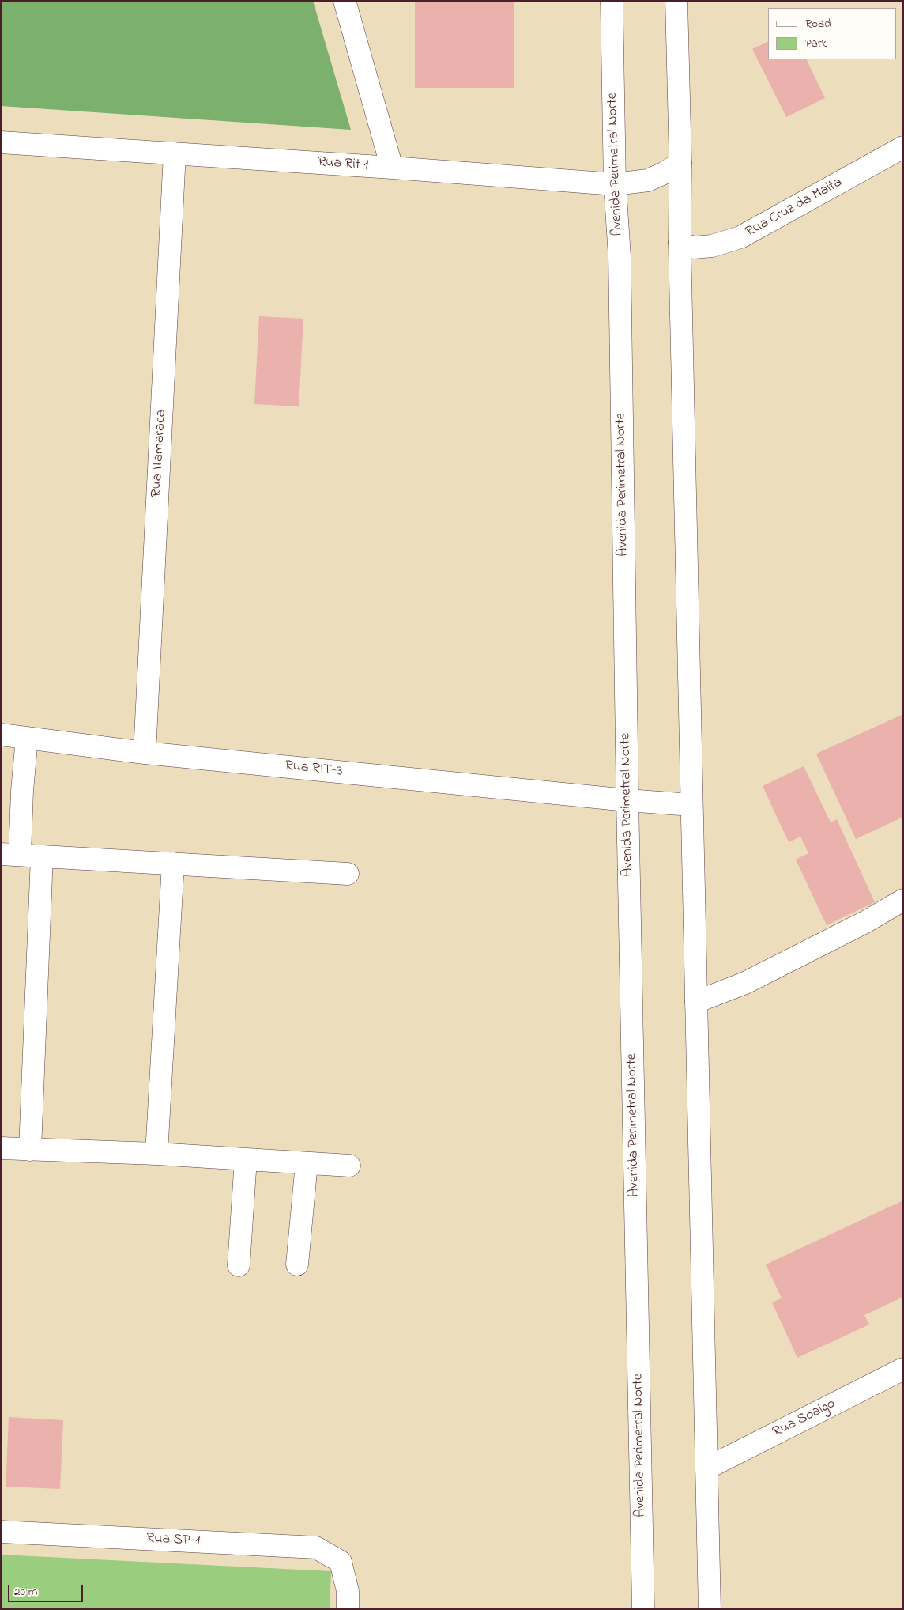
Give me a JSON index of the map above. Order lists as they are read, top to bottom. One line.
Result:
{"streets":{"main road":["Rua Rit 1","Avenida Perimetral Norte","Rua Cruz da Malta","Rua Itamaraca","Rua RIT-3","Rua Soalgo","Rua SP-1"]},"crossings":[["Rua Rit 1","Avenida Perimetral Norte"],["Rua Rit 1","Rua Itamaraca"],["Avenida Perimetral Norte","Rua RIT-3"],["Rua Itamaraca","Rua RIT-3"]],"legend":["Road","Park"],"scale_bar":"20 m"}
